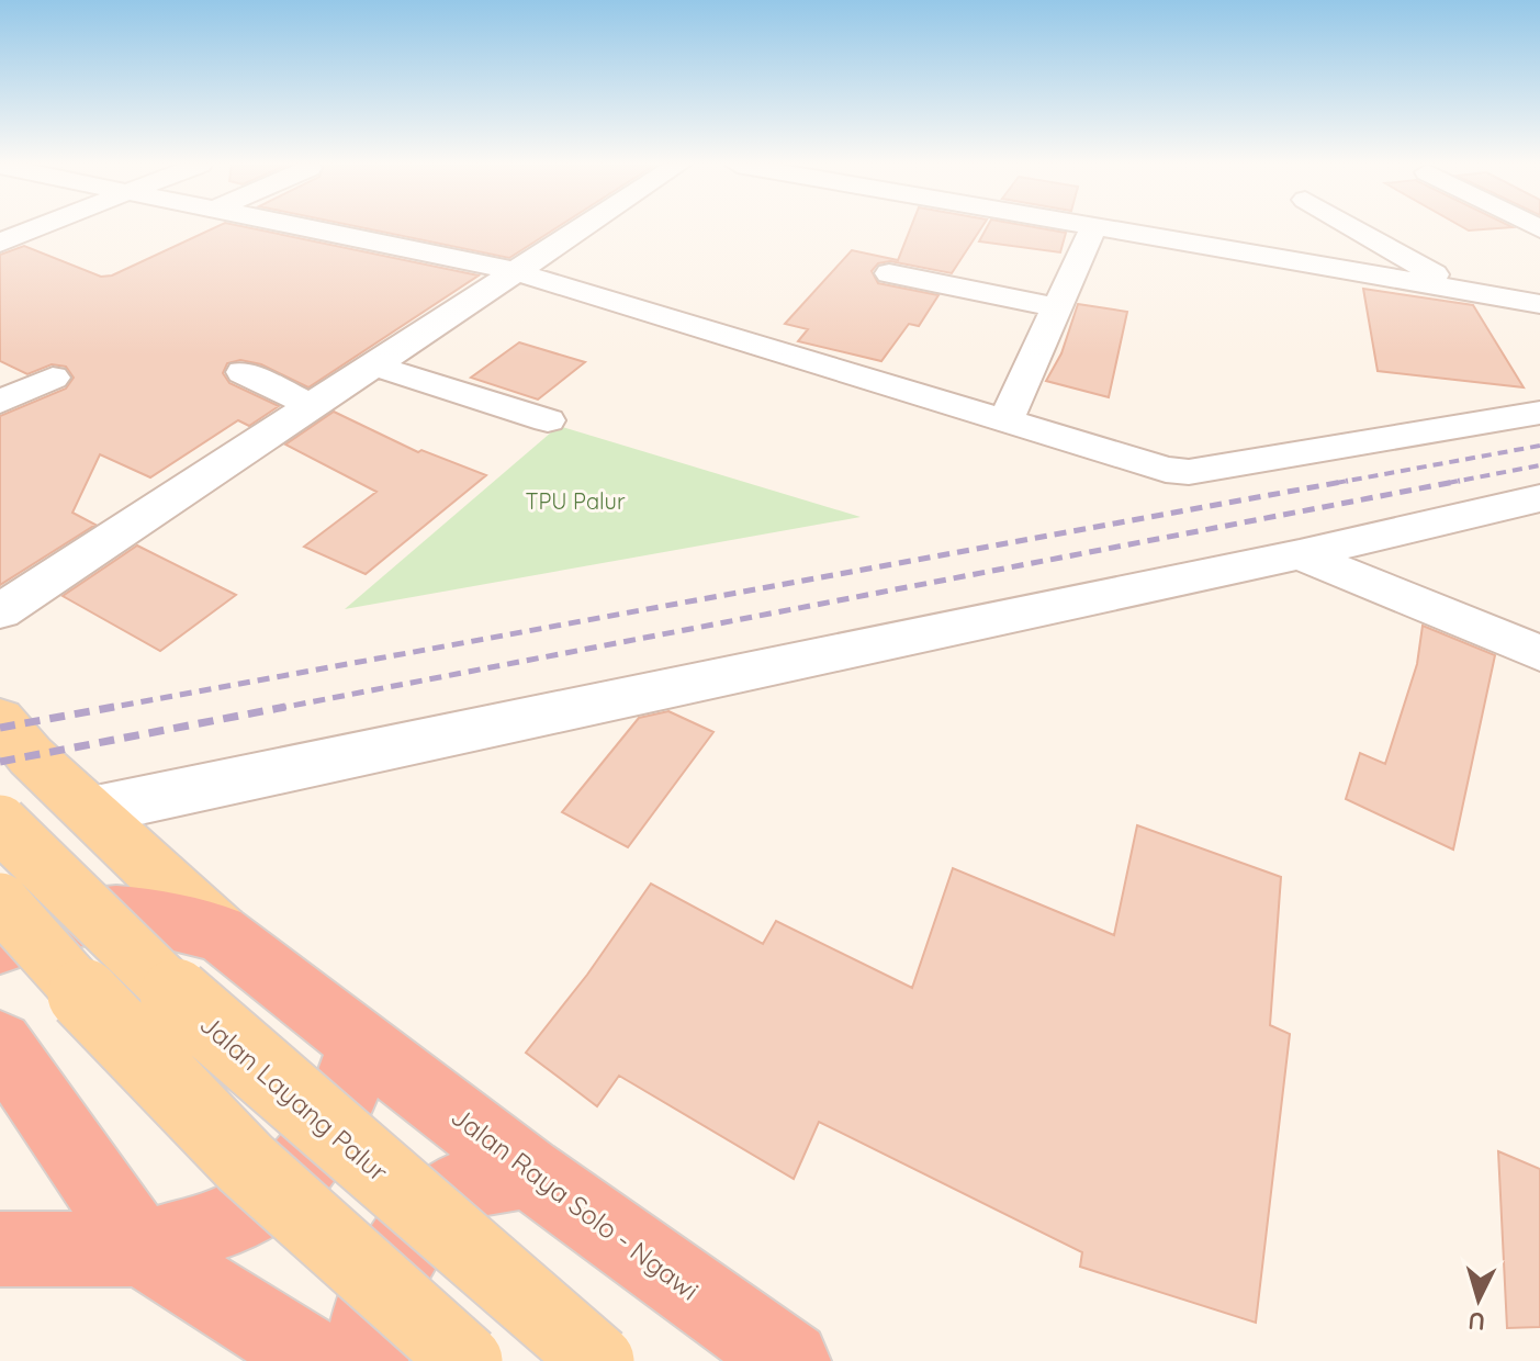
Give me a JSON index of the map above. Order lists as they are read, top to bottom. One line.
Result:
{"streets":{"highway":["Jalan Raya Solo - Ngawi"],"main road":["Jalan Layang Palur"]},"parks":["TPU Palur"],"north":"bottom"}
